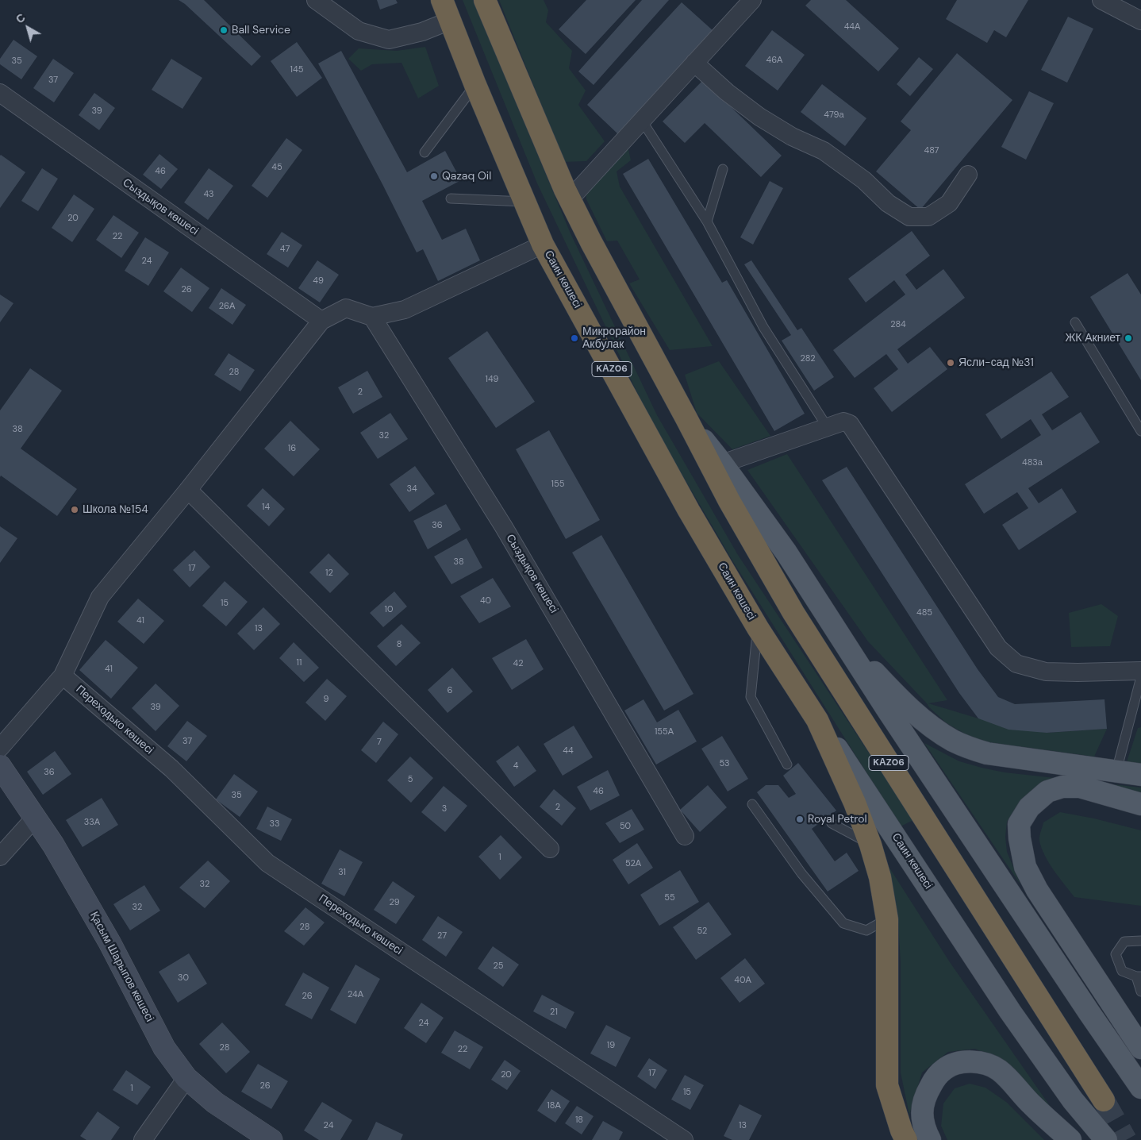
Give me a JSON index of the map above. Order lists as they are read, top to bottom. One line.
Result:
{"streets":{"highway":["Саин көшесі","KАZ06"],"street":["Сыздықов көшесі","Переходько көшесі","Қасым Шарыпов көшесі"]},"crossings":[["Саин көшесі","KАZ06"]],"places":["Ball Service","Qazaq Oil","Микрорайон Акбулак","ЖК Акниет","Ясли-сад №31","Школа №154","Royal Petrol"],"house_numbers":["44А","46А","35","145","37","39","479а","487","45","46","43","20","22","47","24","49","26","26А","284","282","28","149","2","38","32","16","483а","155","34","14","36","38","17","12","40","15","10","485","41","13","8","11","42","41","6","9","39","155А","37","7","44","53","4","36","5","46","35","2","3","33А","33","50","1","52А","31","32","55","29","32","28","52","27","25","30","40А","24А","26","21","24","19","28","22","17","20","26","1","15","18А","18","24","13"],"north":"top left"}
